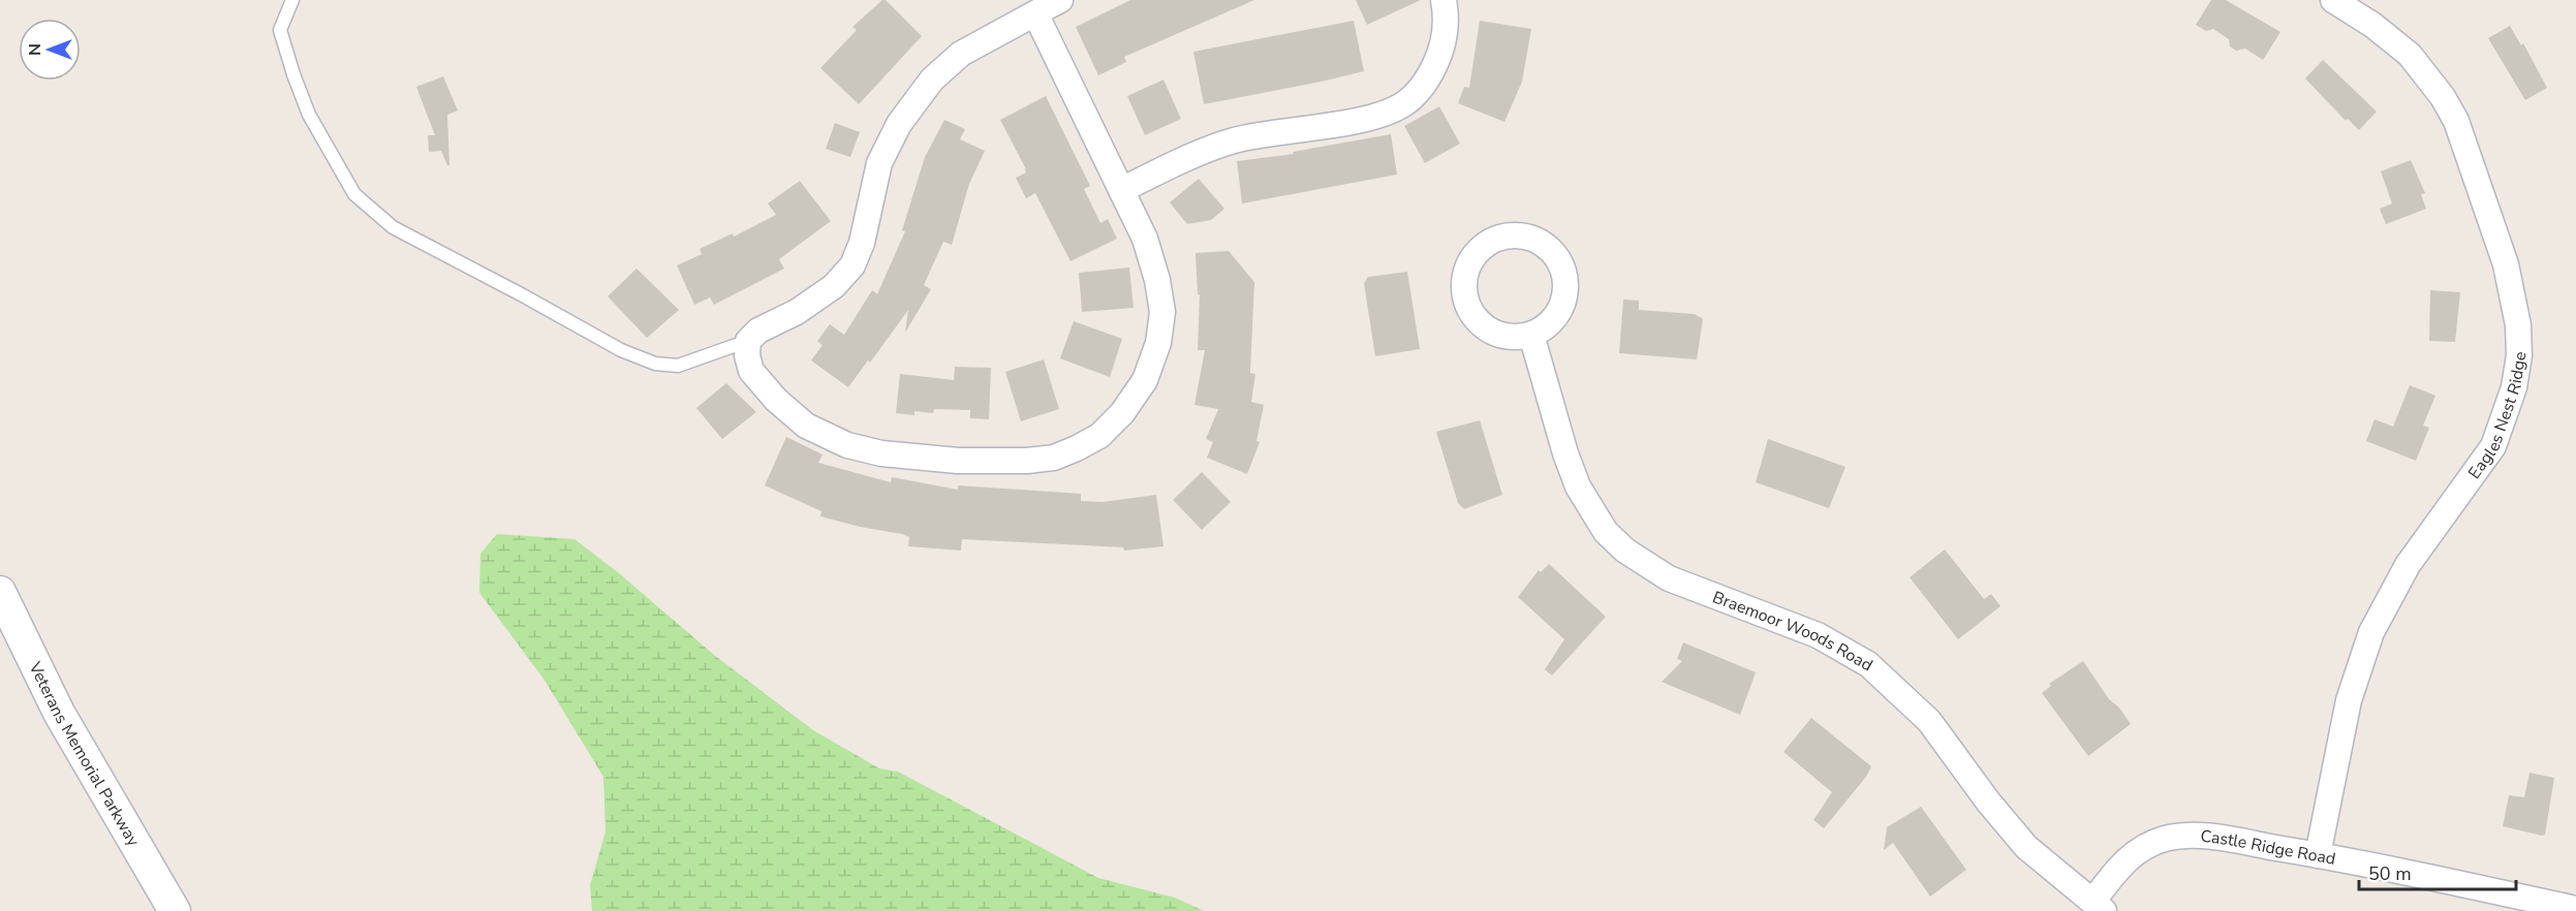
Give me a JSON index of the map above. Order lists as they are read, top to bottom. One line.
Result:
{"streets":{"street":["Eagles Nest Ridge","Braemoor Woods Road","Veterans Memorial Parkway","Castle Ridge Road"]},"crossings":[["Eagles Nest Ridge","Castle Ridge Road"],["Braemoor Woods Road","Castle Ridge Road"]],"scale_bar":"50 m","north":"left"}
